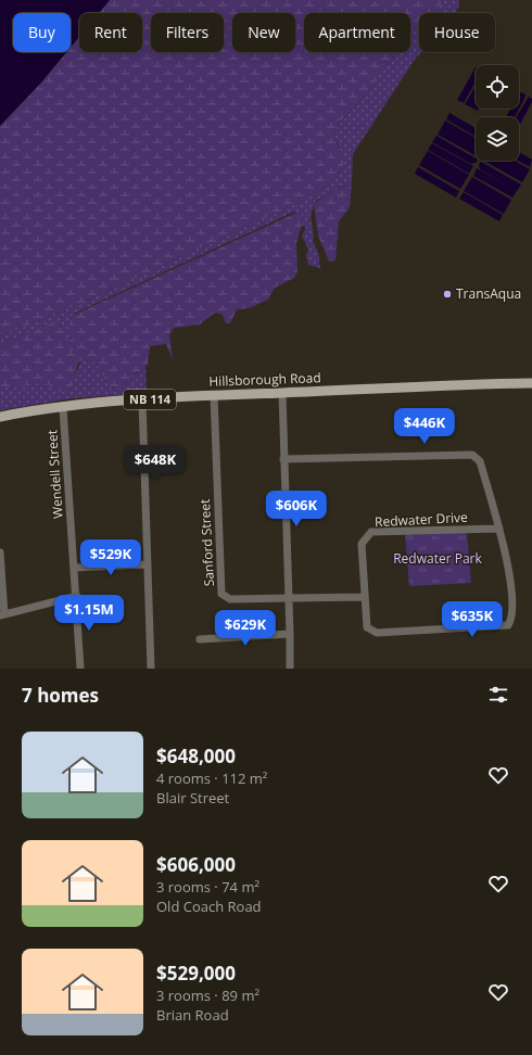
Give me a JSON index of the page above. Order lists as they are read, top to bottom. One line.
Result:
{"streets":{"main road":["Hillsborough Road","NB 114"],"street":["Wendell Street","Redwater Drive","Sanford Street"]},"crossings":[["Hillsborough Road","Wendell Street"],["Hillsborough Road","Sanford Street"]],"parks":["Redwater Park"],"places":["TransAqua"],"page":{"chip":["Buy","Rent","Filters","New","Apartment","House"],"price":["$446K","$648K","$606K","$529K","$1.15M","$635K","$629K"],"heading":"7 homes","list":[{"name":"$648,000","note":"4 rooms · 112 m² · Blair Street"},{"name":"$606,000","note":"3 rooms · 74 m² · Old Coach Road"},{"name":"$529,000","note":"3 rooms · 89 m² · Brian Road"}]}}
